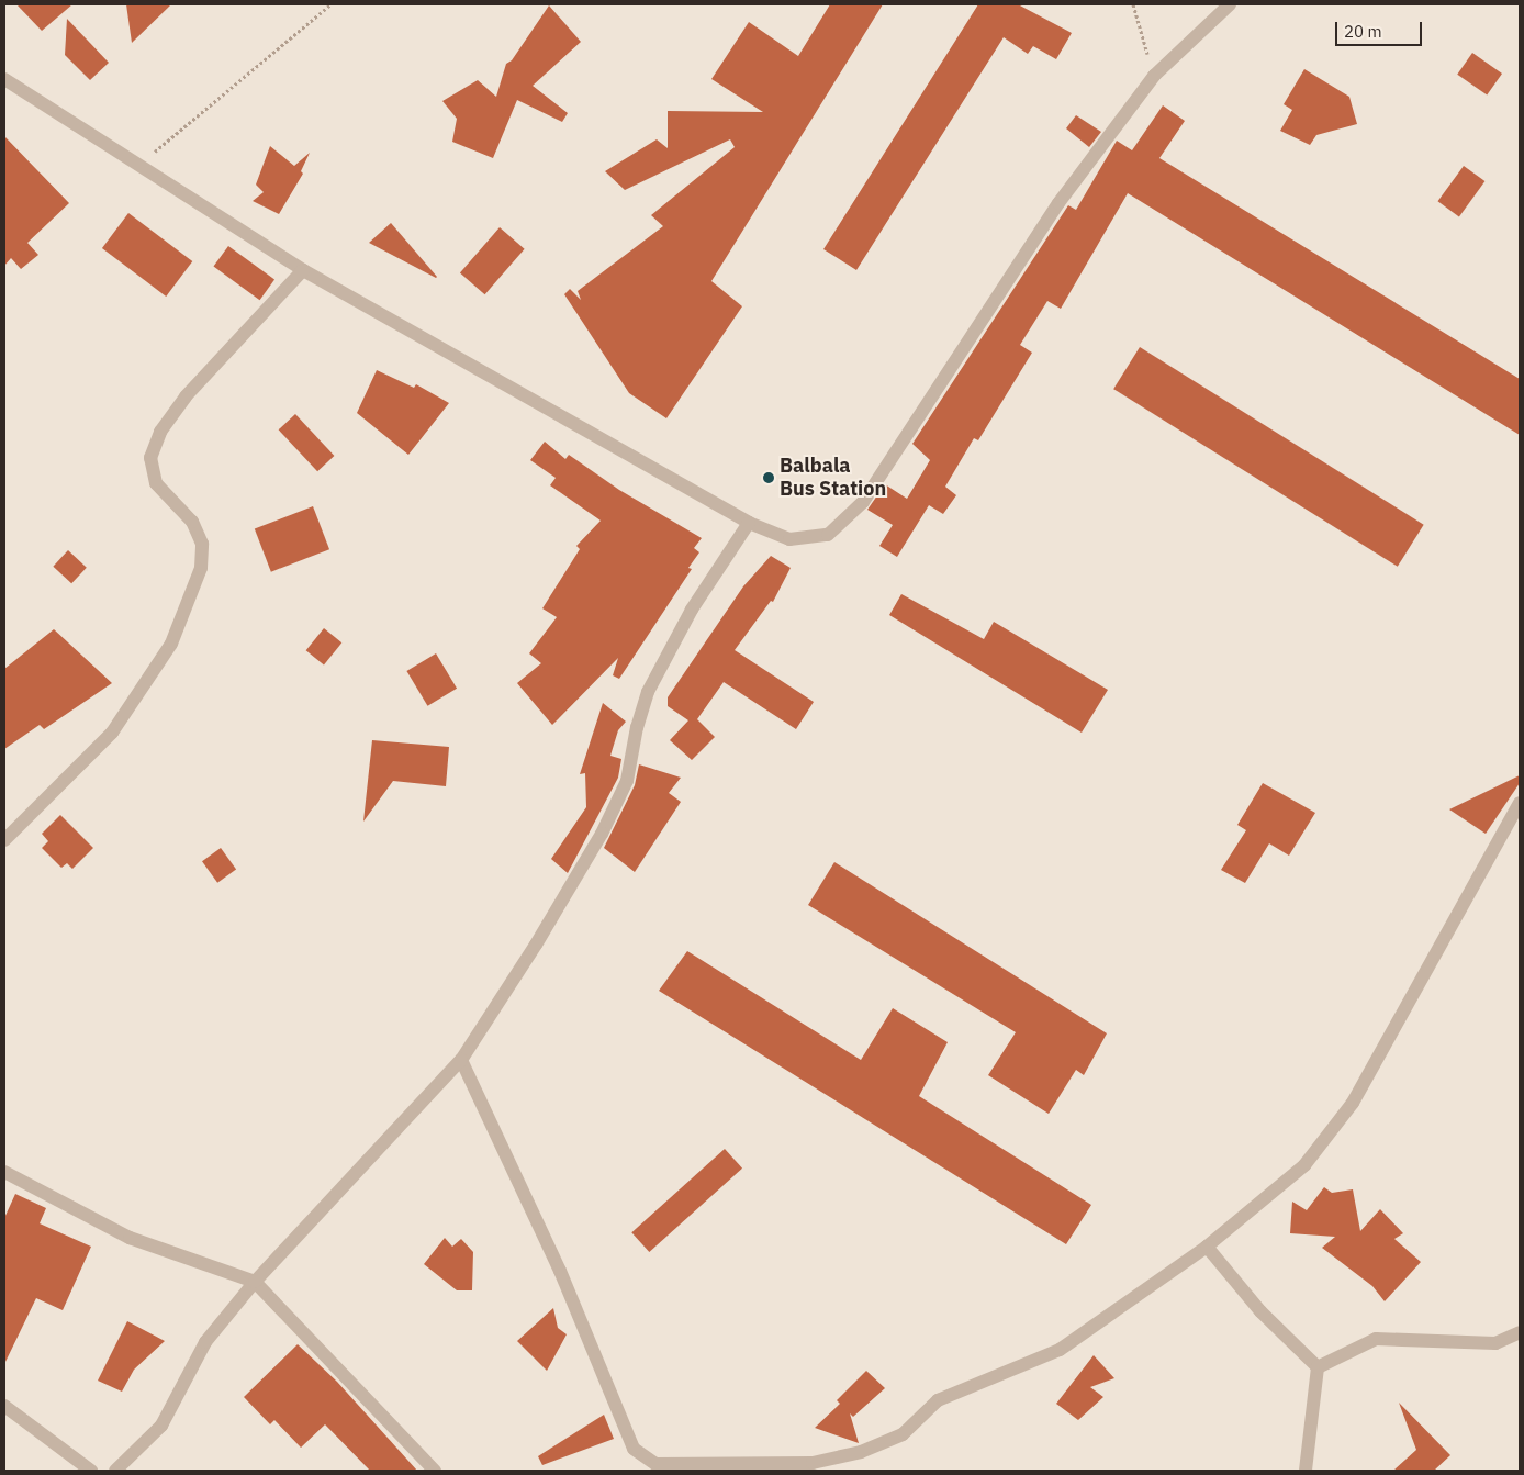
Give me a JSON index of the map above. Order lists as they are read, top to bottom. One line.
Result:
{"places":["Balbala Bus Station"],"scale_bar":"20 m"}
